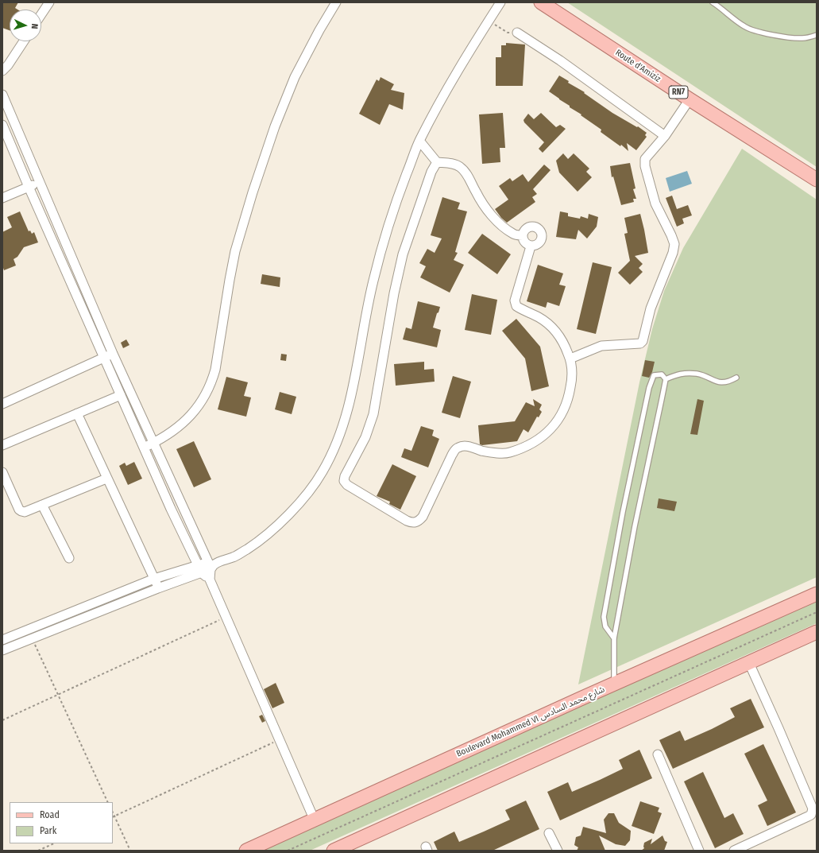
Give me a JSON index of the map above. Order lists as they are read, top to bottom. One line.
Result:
{"streets":{"main road":["Route d'Amiziz","RN7","Boulevard Mohammed VI شارع محمد السادس"]},"legend":["Road","Park"],"north":"right"}
